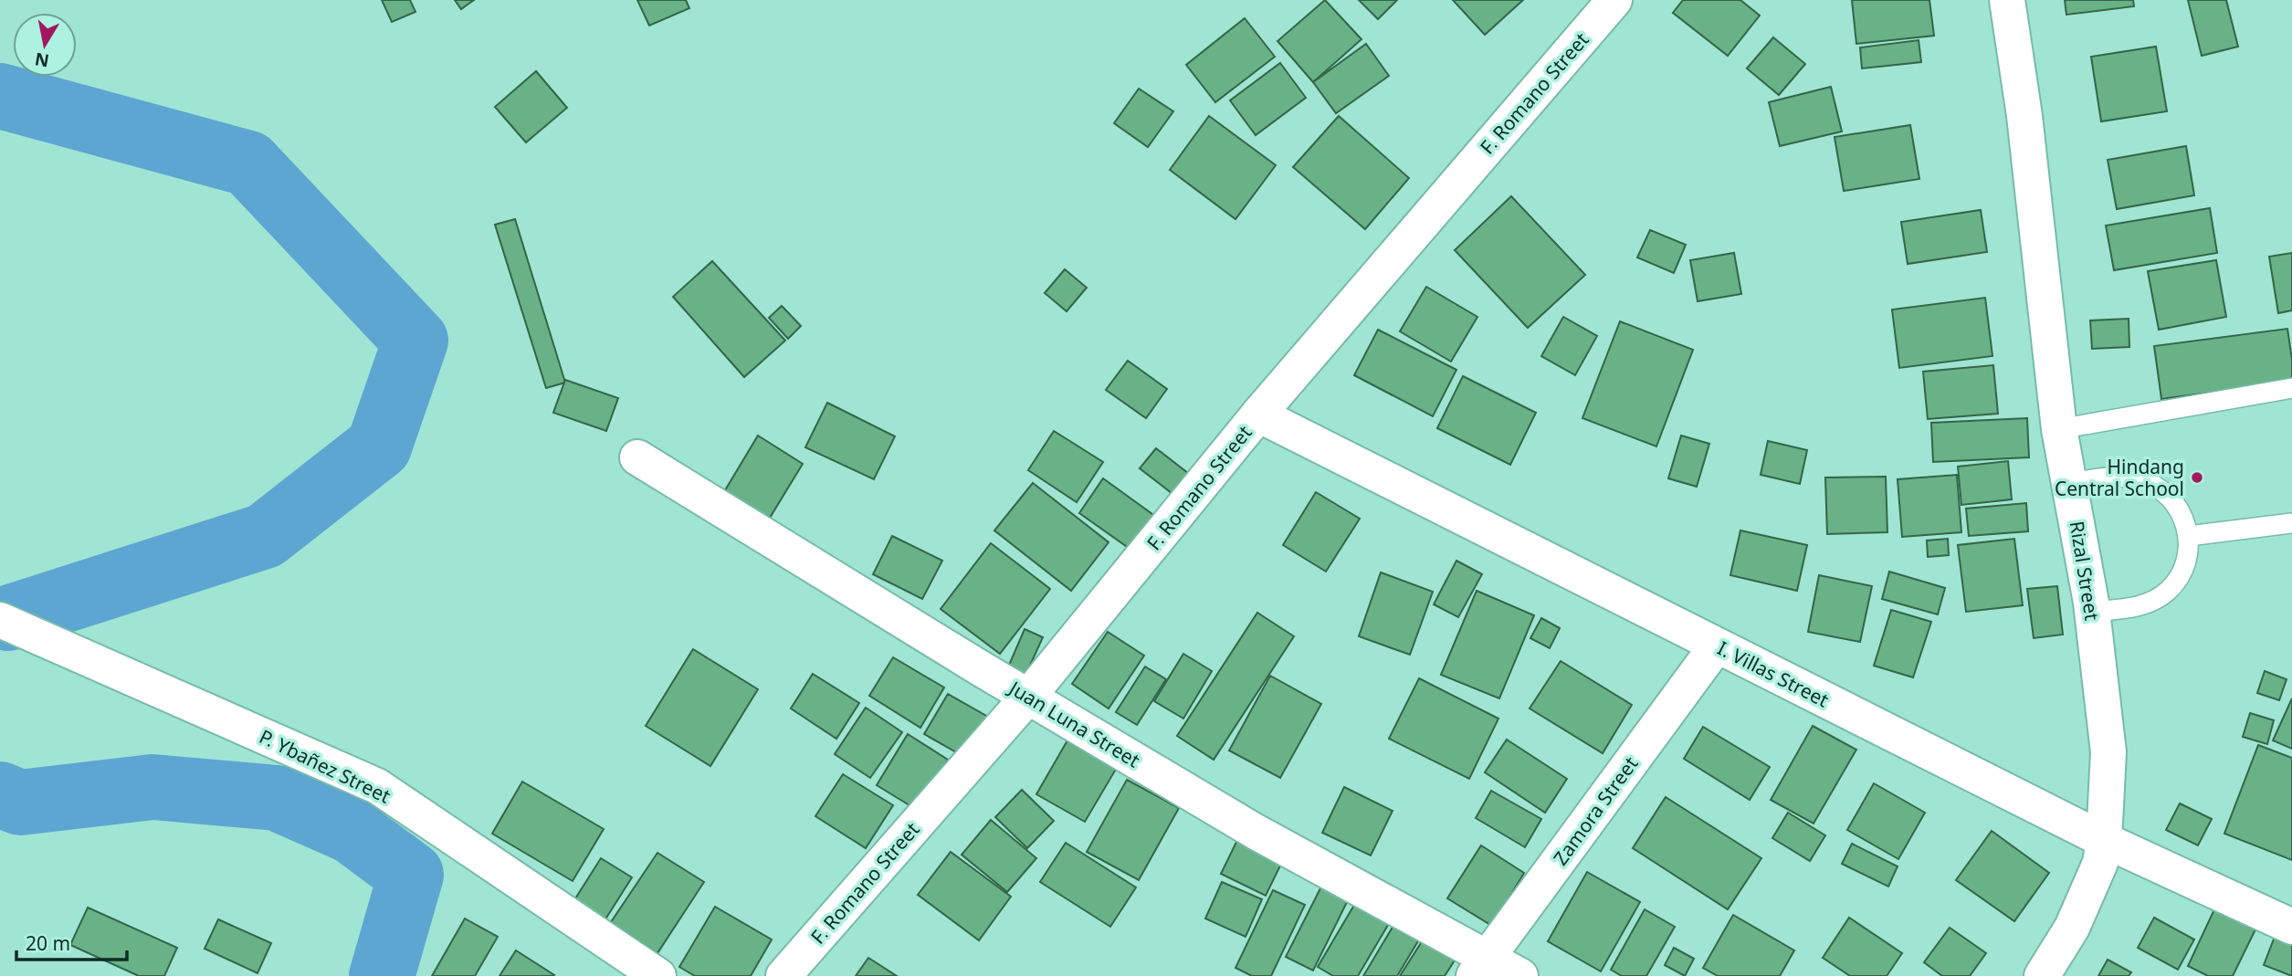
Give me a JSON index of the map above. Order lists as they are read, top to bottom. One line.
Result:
{"streets":{"street":["F. Romano Street","Rizal Street","I. Villas Street","Juan Luna Street","P. Ybañez Street","Zamora Street"]},"crossings":[["F. Romano Street","I. Villas Street"],["F. Romano Street","Juan Luna Street"],["Rizal Street","I. Villas Street"],["I. Villas Street","Zamora Street"],["Juan Luna Street","Zamora Street"]],"places":["Hindang Central School"],"scale_bar":"20 m","north":"bottom"}
